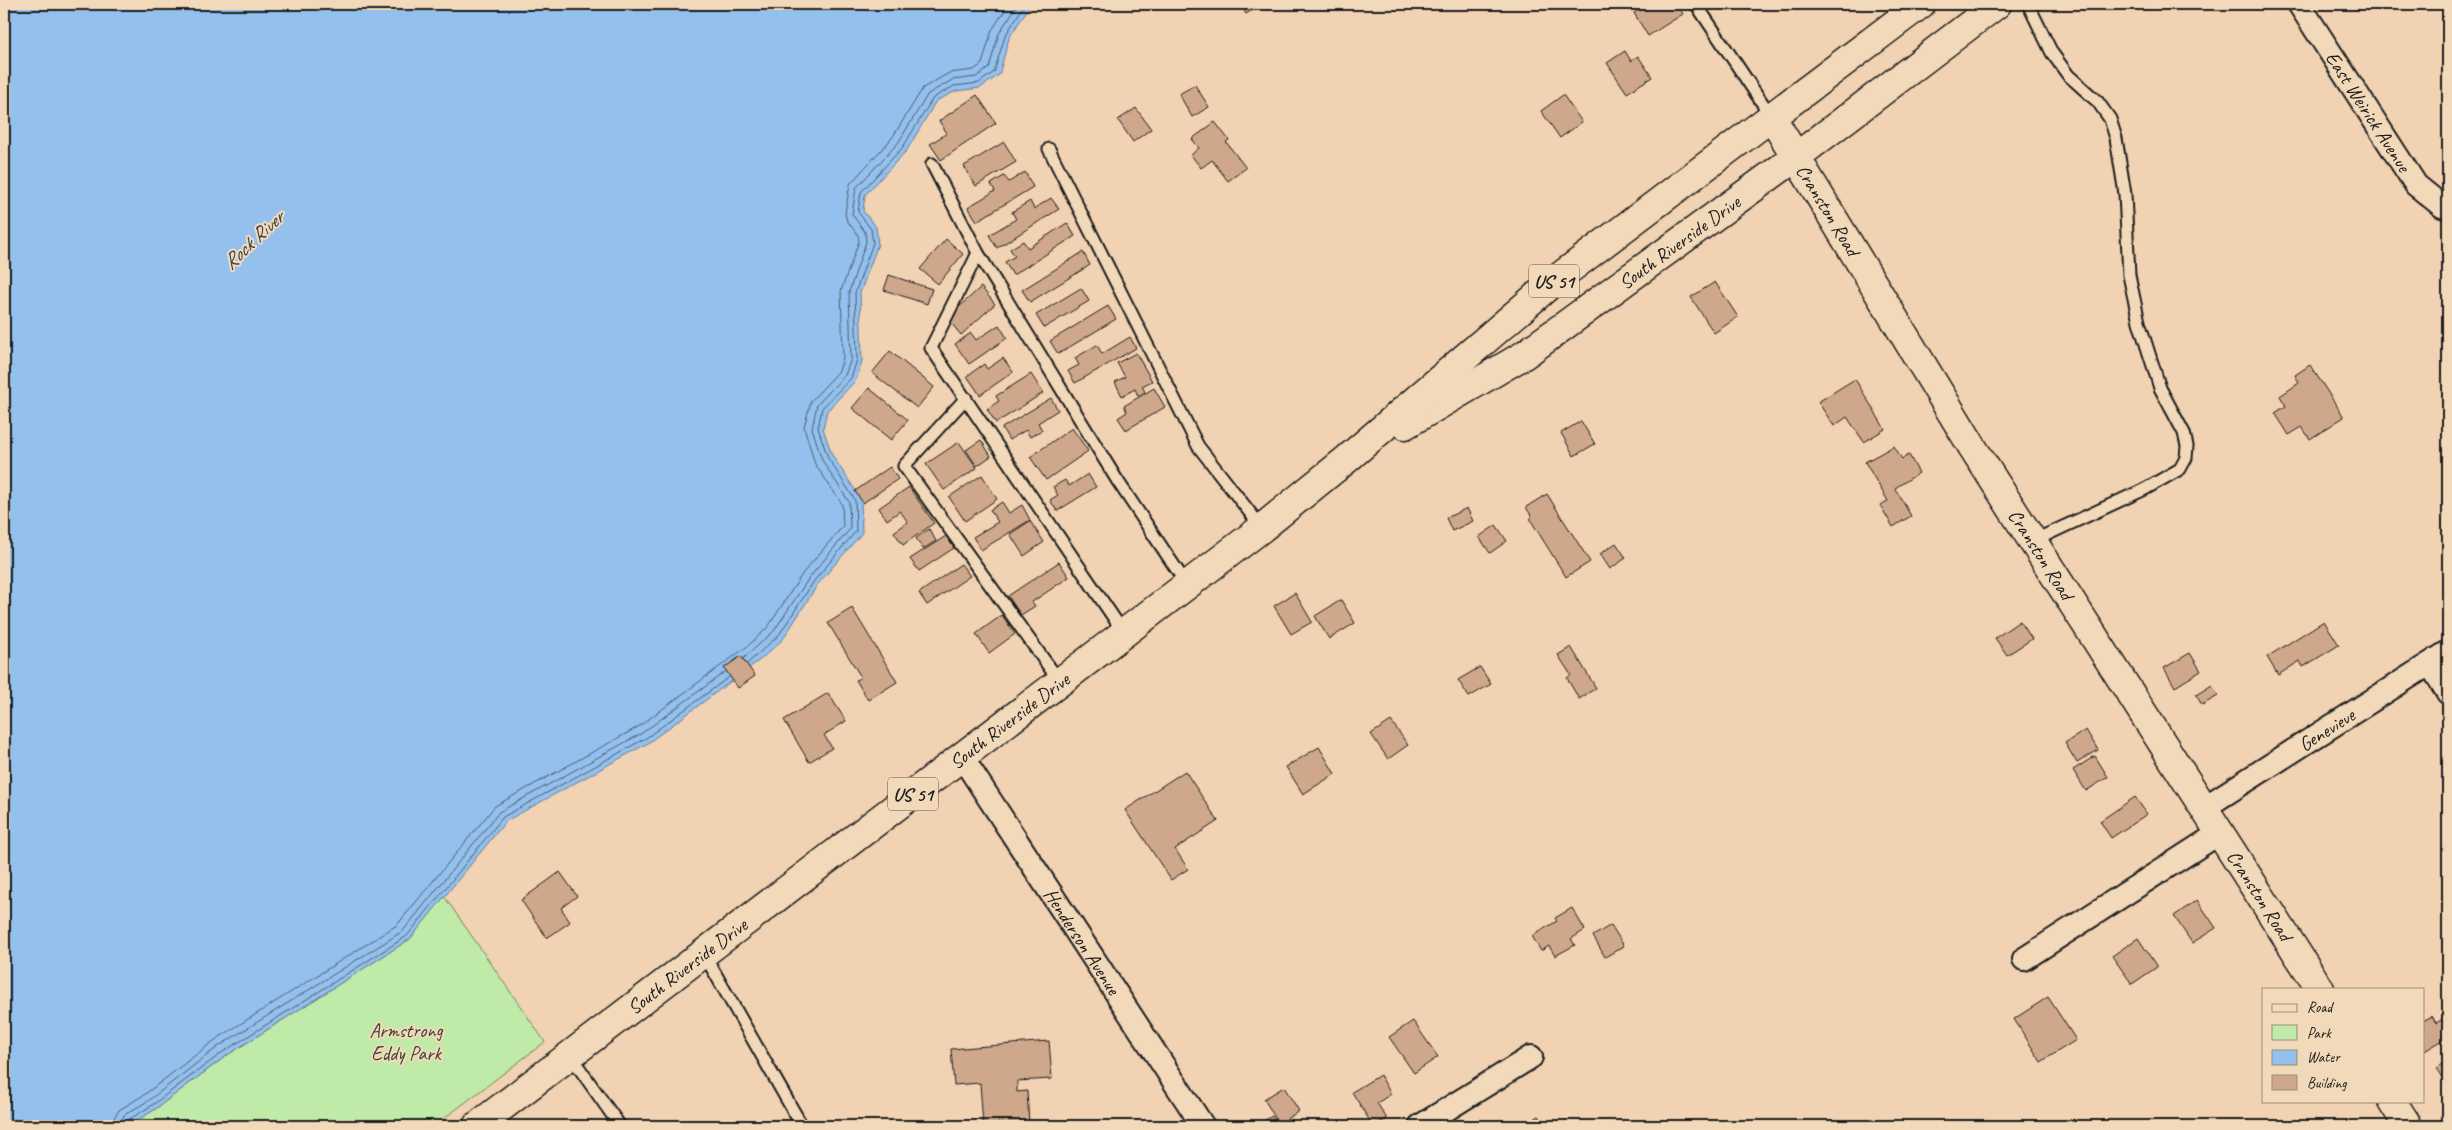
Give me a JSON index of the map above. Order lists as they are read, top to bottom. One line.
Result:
{"streets":{"main road":["Cranston Road","South Riverside Drive","US 51"],"street":["East Weirick Avenue","Genevieve","Henderson Avenue"]},"crossings":[["Cranston Road","South Riverside Drive"],["Cranston Road","Genevieve"],["South Riverside Drive","Henderson Avenue"]],"water":["Rock River"],"parks":["Armstrong Eddy Park"],"legend":["Road","Park","Water","Building"]}
